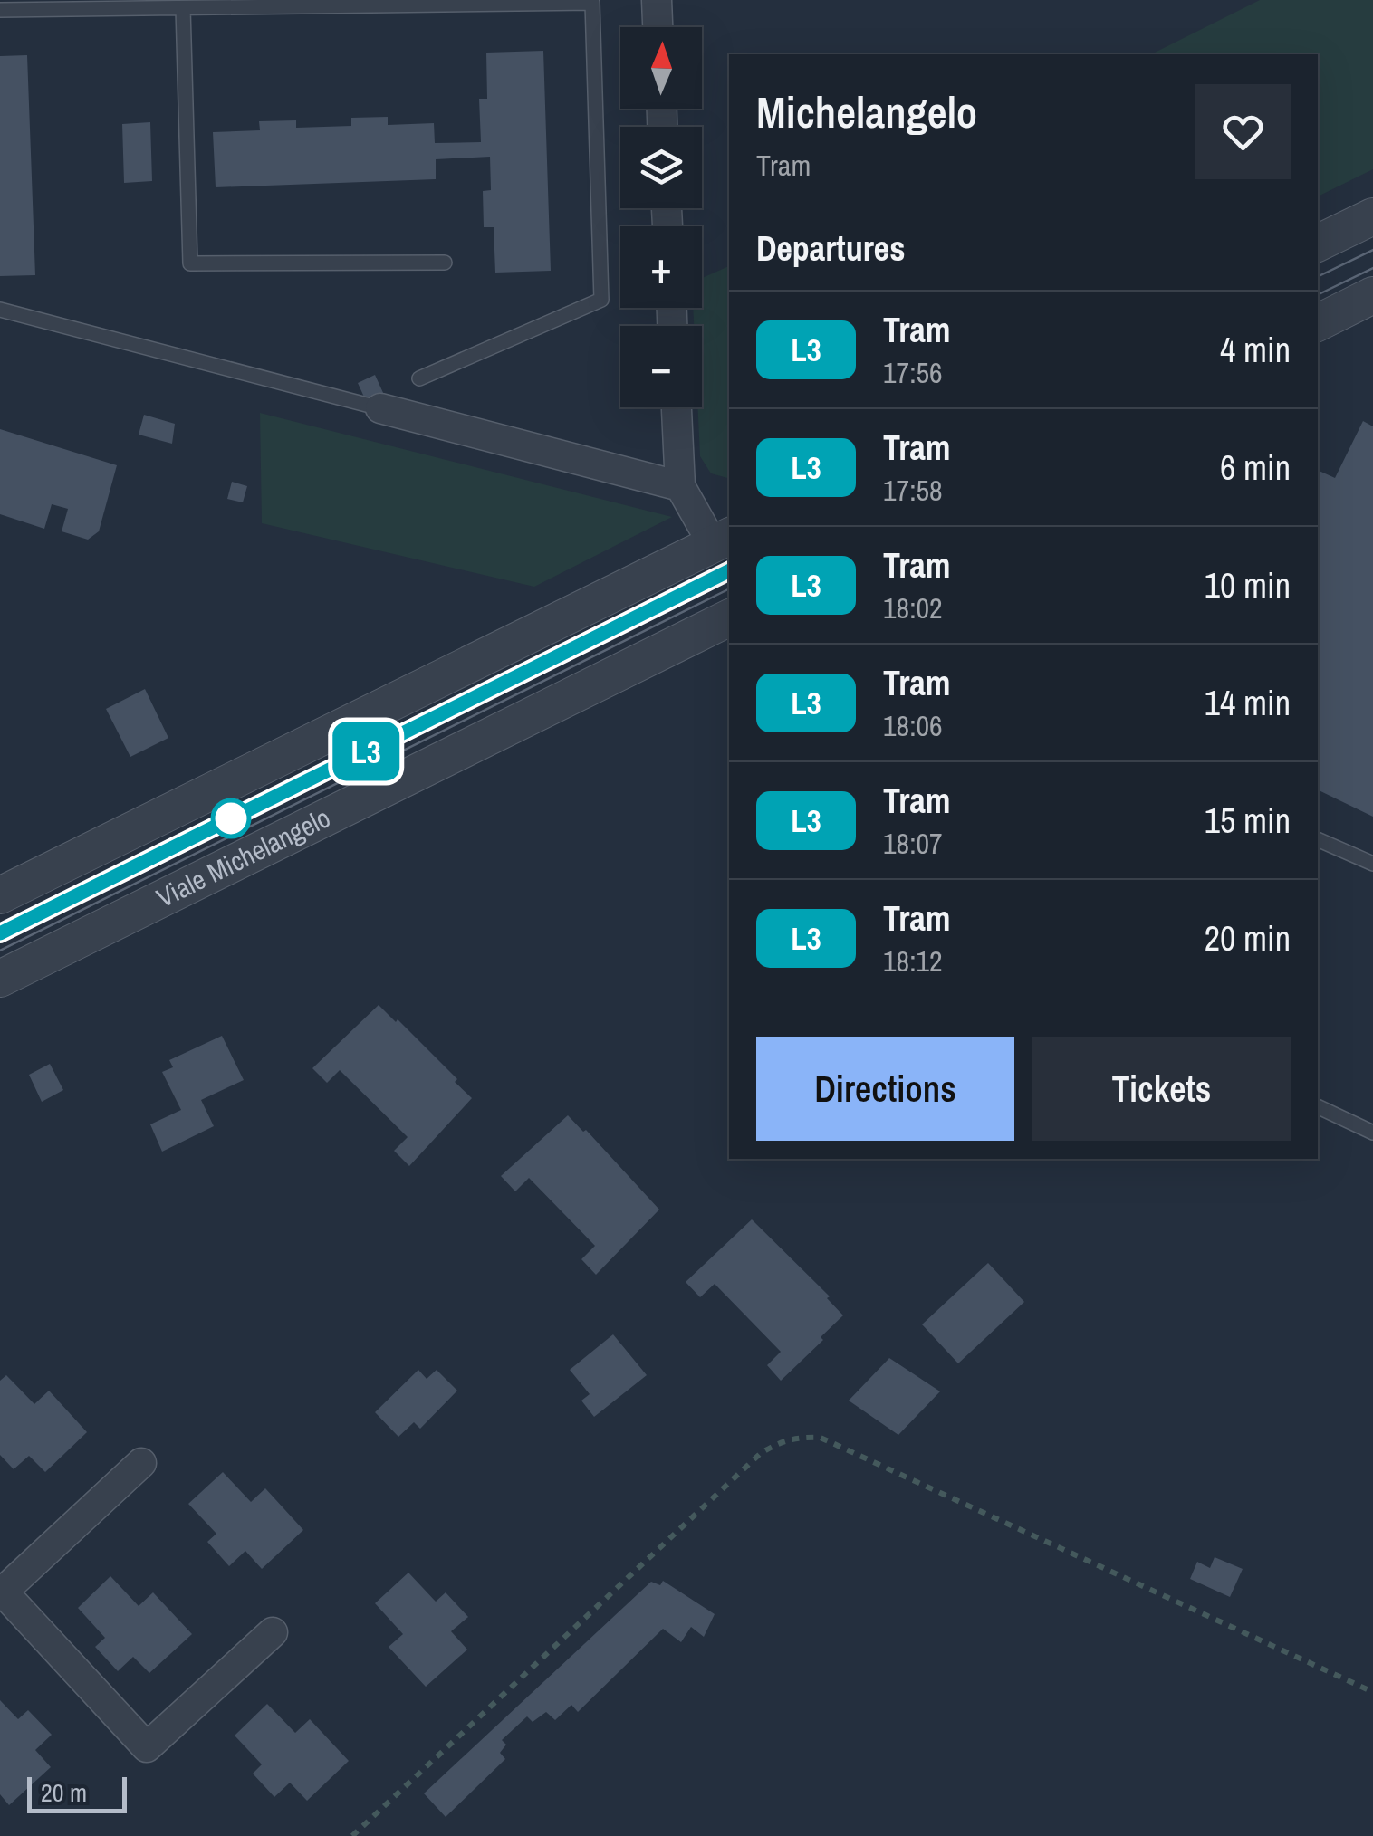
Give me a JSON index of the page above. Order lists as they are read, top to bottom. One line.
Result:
{"streets":{"street":["Viale Michelangelo"]},"lines":["tram line L3"],"scale_bar":"20 m","north":"top","page":{"on_map":"L3","map_buttons":["+","−"],"heading":[["Michelangelo","Tram"],"Departures"],"list":[{"mark":"L3","name":"Tram","note":"17:56","value":"4 min"},{"mark":"L3","name":"Tram","note":"17:58","value":"6 min"},{"mark":"L3","name":"Tram","note":"18:02","value":"10 min"},{"mark":"L3","name":"Tram","note":"18:06","value":"14 min"},{"mark":"L3","name":"Tram","note":"18:07","value":"15 min"},{"mark":"L3","name":"Tram","note":"18:12","value":"20 min"}],"buttons":["Directions","Tickets"],"scale":"20 m"}}
